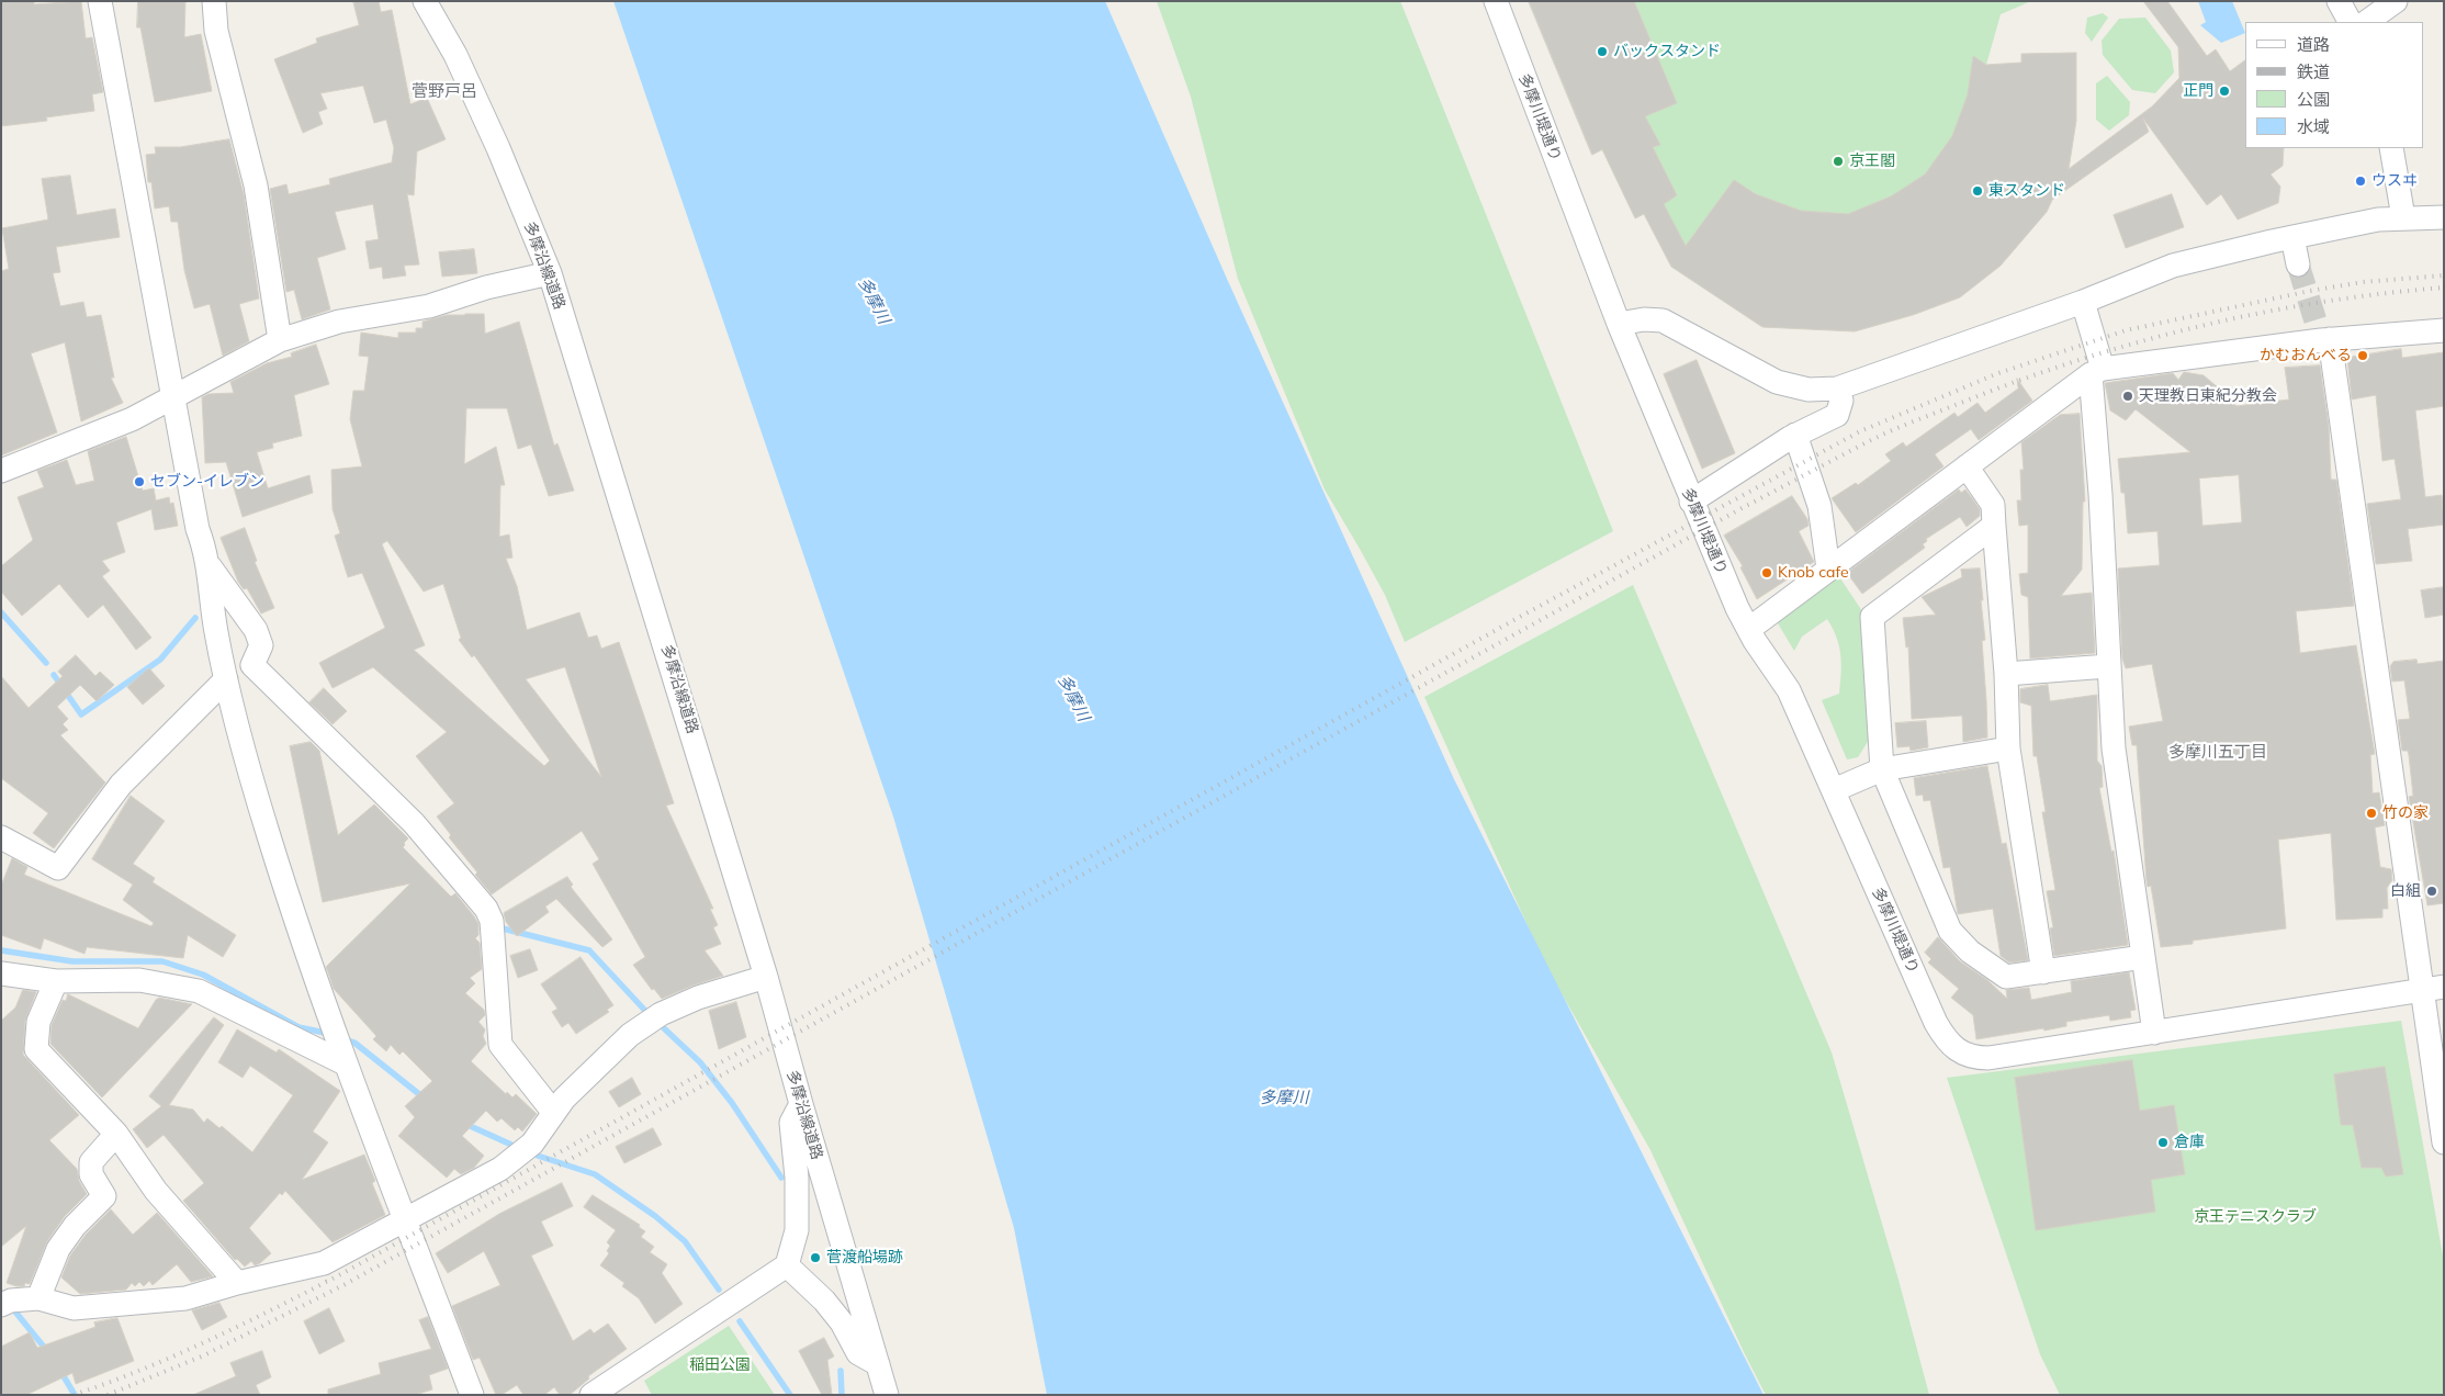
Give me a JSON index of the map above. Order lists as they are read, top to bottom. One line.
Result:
{"streets":{"street":["多摩川堤通り","多摩沿線道路"]},"districts":["菅野戸呂","多摩川五丁目"],"water":["多摩川"],"parks":["京王テニスクラブ","稲田公園"],"places":["バックスタンド","正門","京王閣","ウスヰ","東スタンド","かむおんべる","天理教日東紀分教会","セブン-イレブン","Knob cafe","竹の家","白組","倉庫","菅渡船場跡"],"legend":["道路","鉄道","公園","水域"]}
